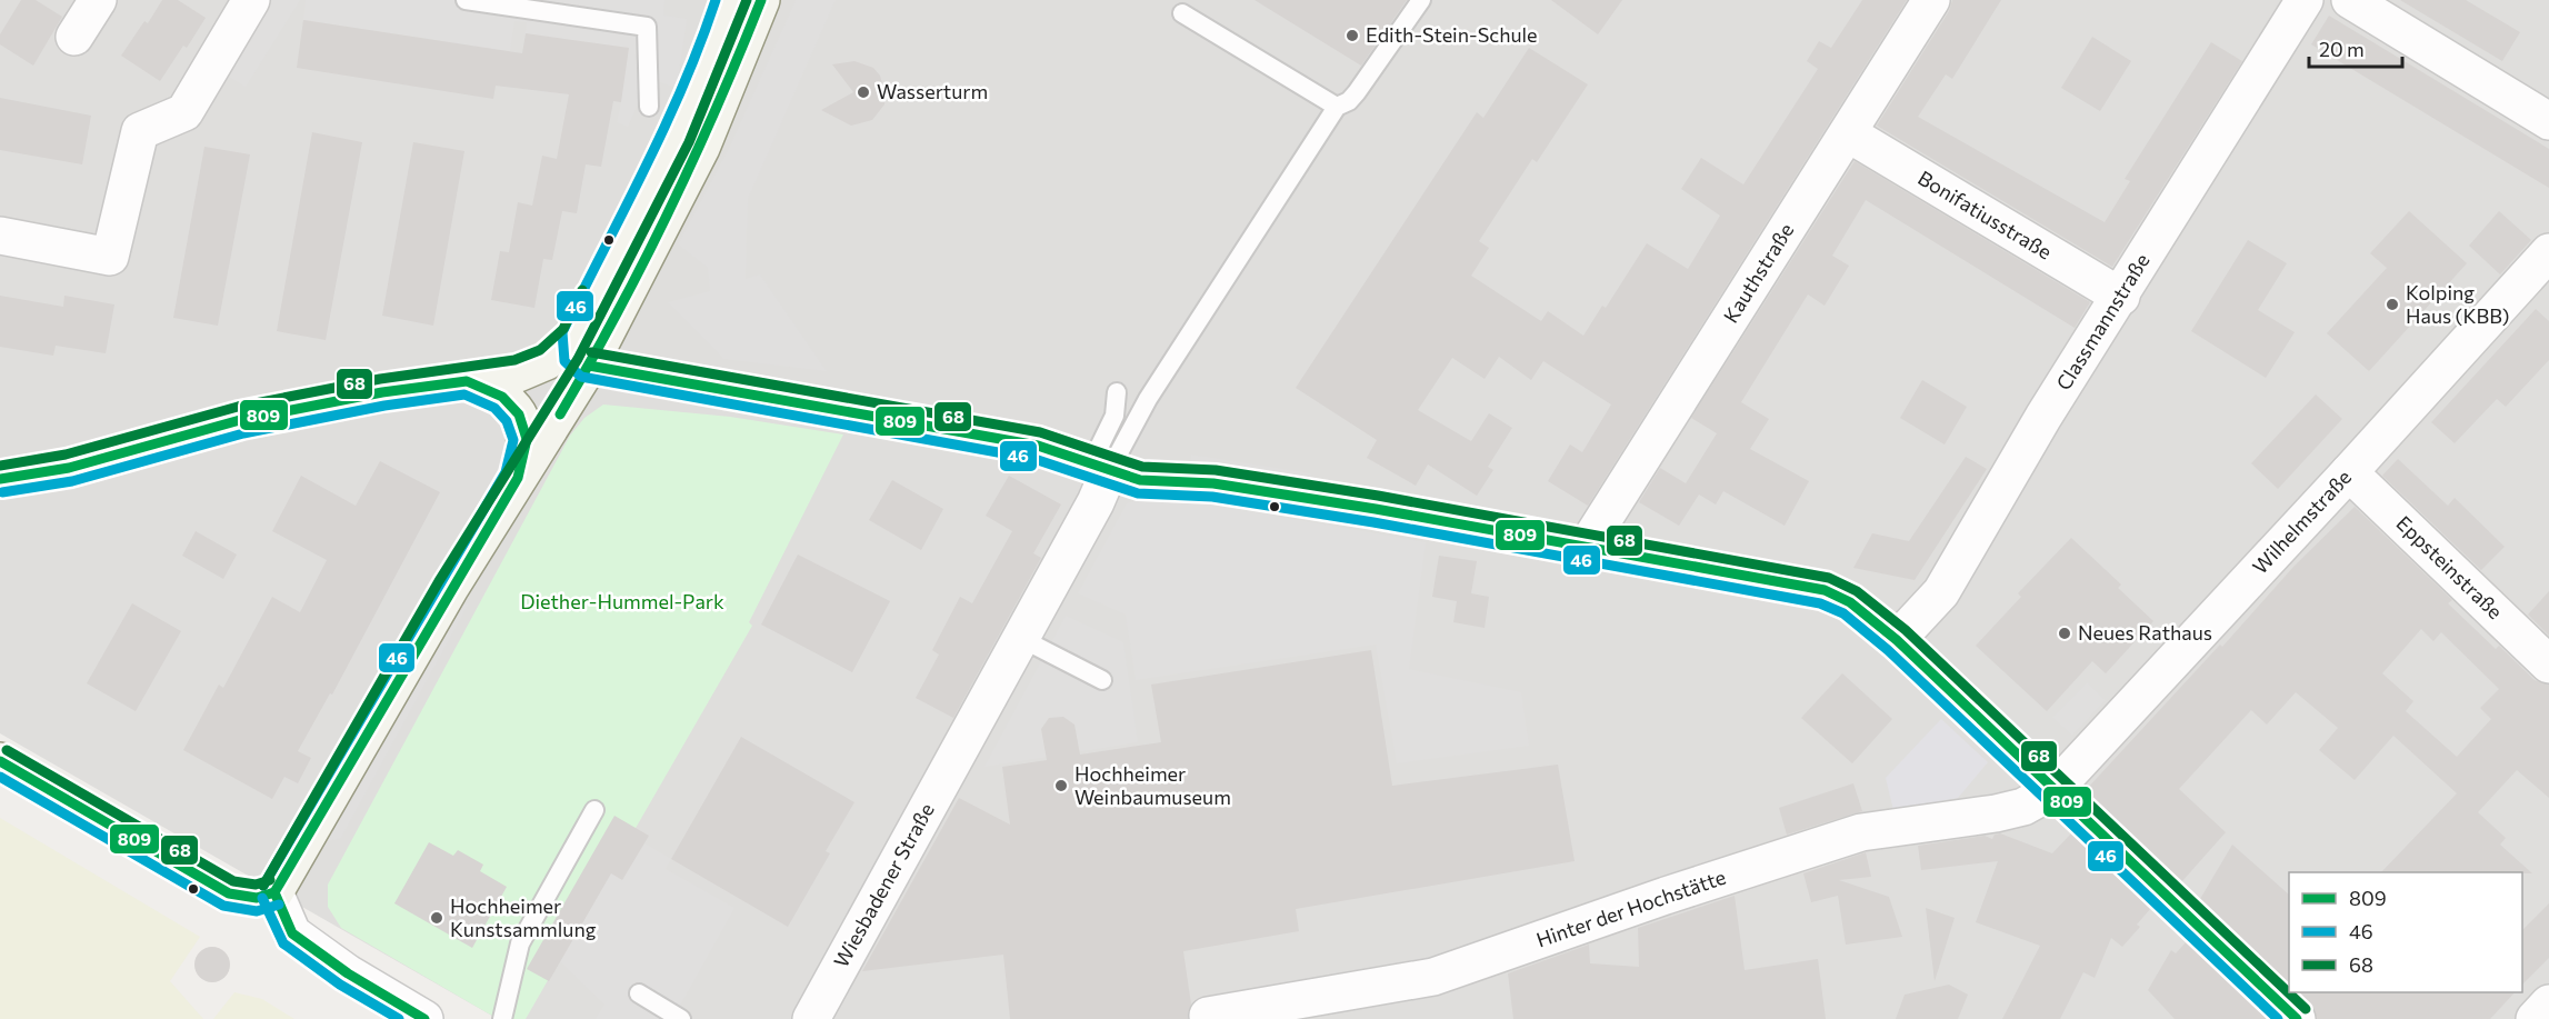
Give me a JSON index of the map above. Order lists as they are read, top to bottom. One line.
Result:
{"streets":{"street":["Bonifatiusstraße","Kauthstraße","Classmannstraße","Wilhelmstraße","Eppsteinstraße","Wiesbadener Straße","Hinter der Hochstätte"]},"crossings":[["Bonifatiusstraße","Kauthstraße"],["Bonifatiusstraße","Classmannstraße"],["Wilhelmstraße","Eppsteinstraße"],["Wilhelmstraße","Hinter der Hochstätte"]],"parks":["Diether-Hummel-Park"],"places":["Edith-Stein-Schule","Wasserturm","Kolping Haus (KBB)","Neues Rathaus","Hochheimer Weinbaumuseum","Hochheimer Kunstsammlung"],"lines":["transit line 809","transit line 46","transit line 68"],"legend":["809","46","68"],"scale_bar":"20 m"}
